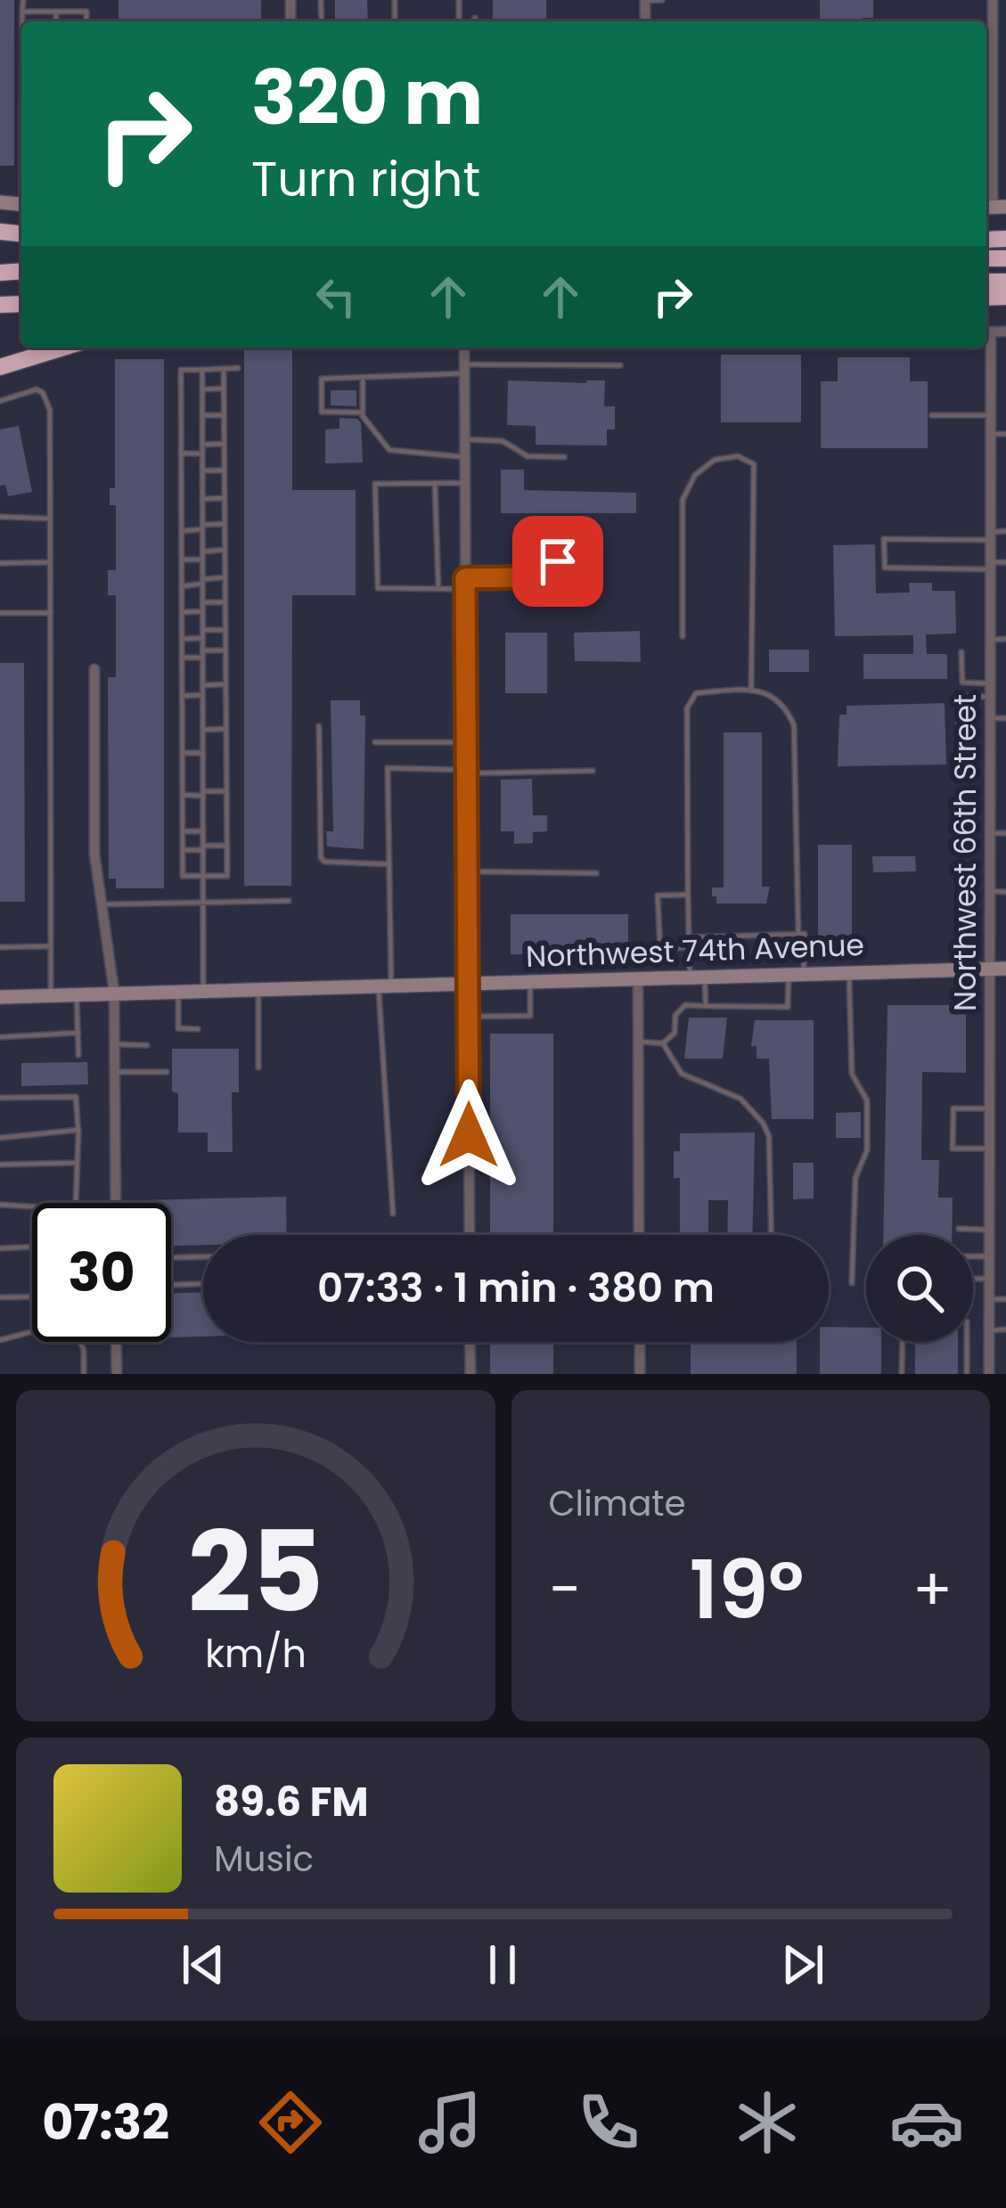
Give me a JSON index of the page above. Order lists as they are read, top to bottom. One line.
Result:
{"streets":{"street":["Northwest 66th Street","Northwest 74th Avenue"]},"crossings":[["Northwest 66th Street","Northwest 74th Avenue"]],"page":{"turn":["320 m","Turn right"],"limit":"30","trip":"07:33 · 1 min · 380 m","tile":"Climate","heat":["−","19°","+"],"song":["89.6 FM","Music"],"tabs":"07:32","gauge":["25","km/h"]}}
